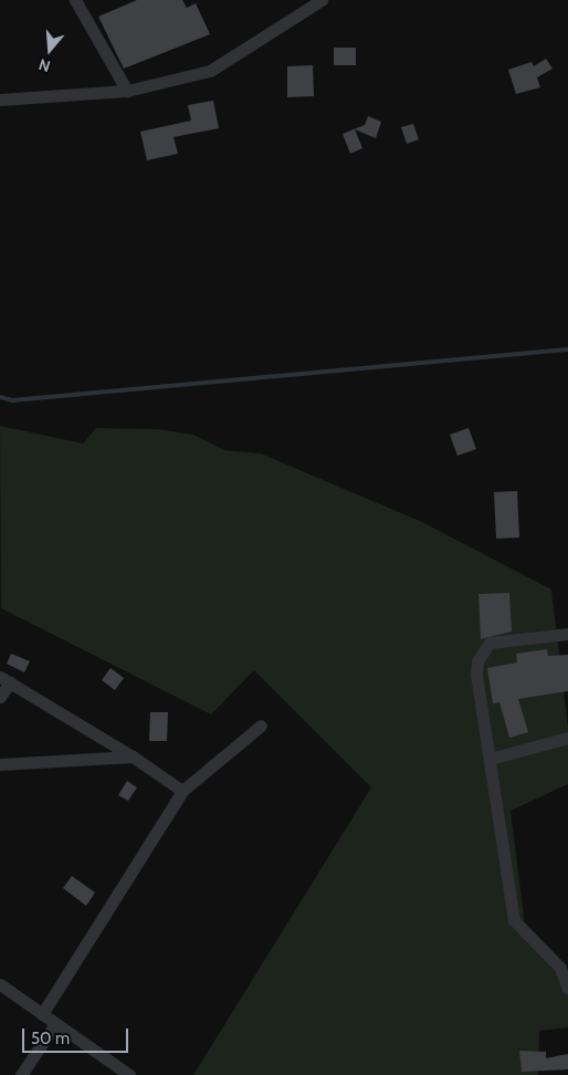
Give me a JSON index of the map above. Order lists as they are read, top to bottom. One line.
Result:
{"scale_bar":"50 m","north":"bottom"}
